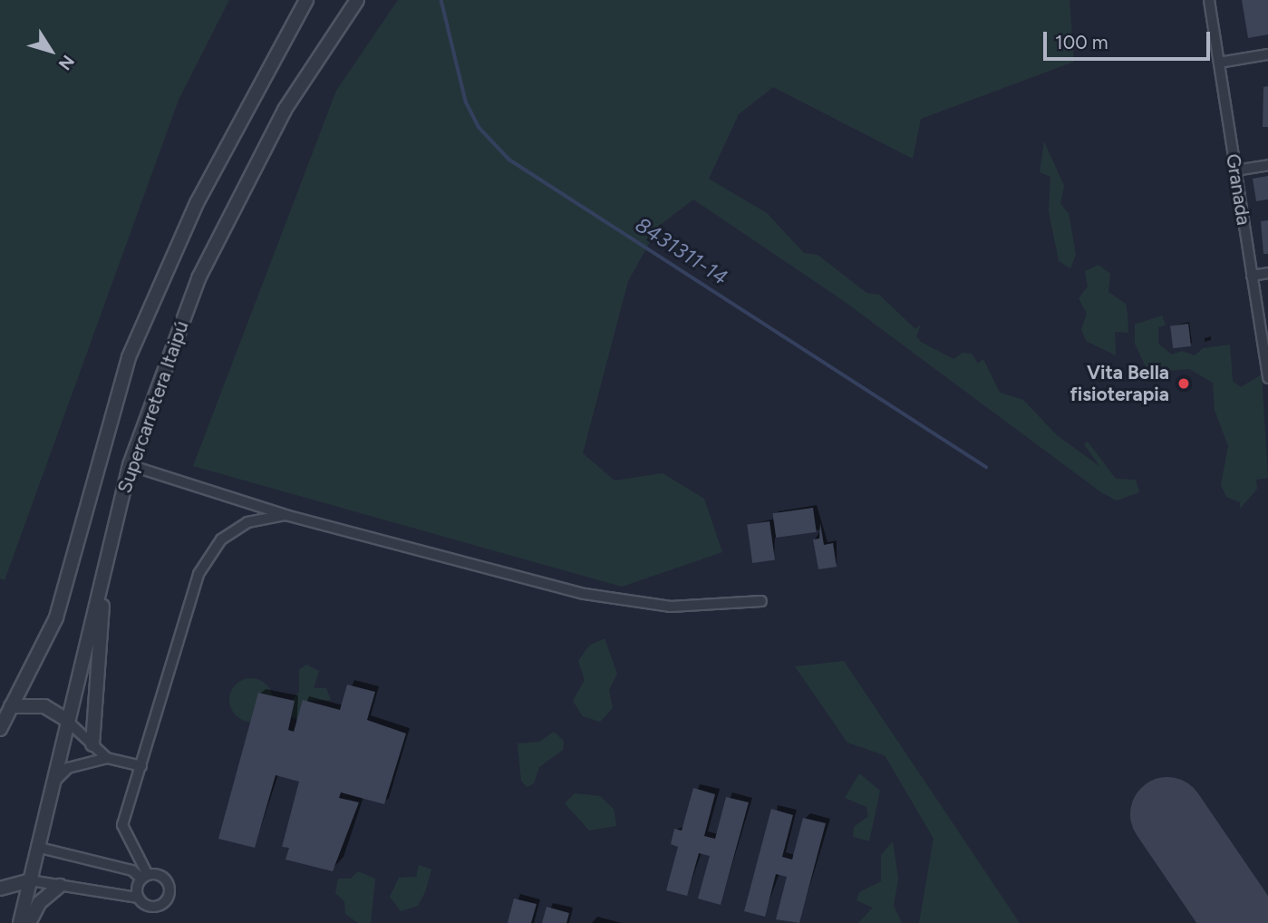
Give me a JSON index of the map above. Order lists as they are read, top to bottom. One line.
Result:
{"streets":{"street":["Granada","Supercarretera Itaipú"]},"water":["8431311-14"],"places":["Vita Bella fisioterapia"],"scale_bar":"100 m","north":"bottom right"}
